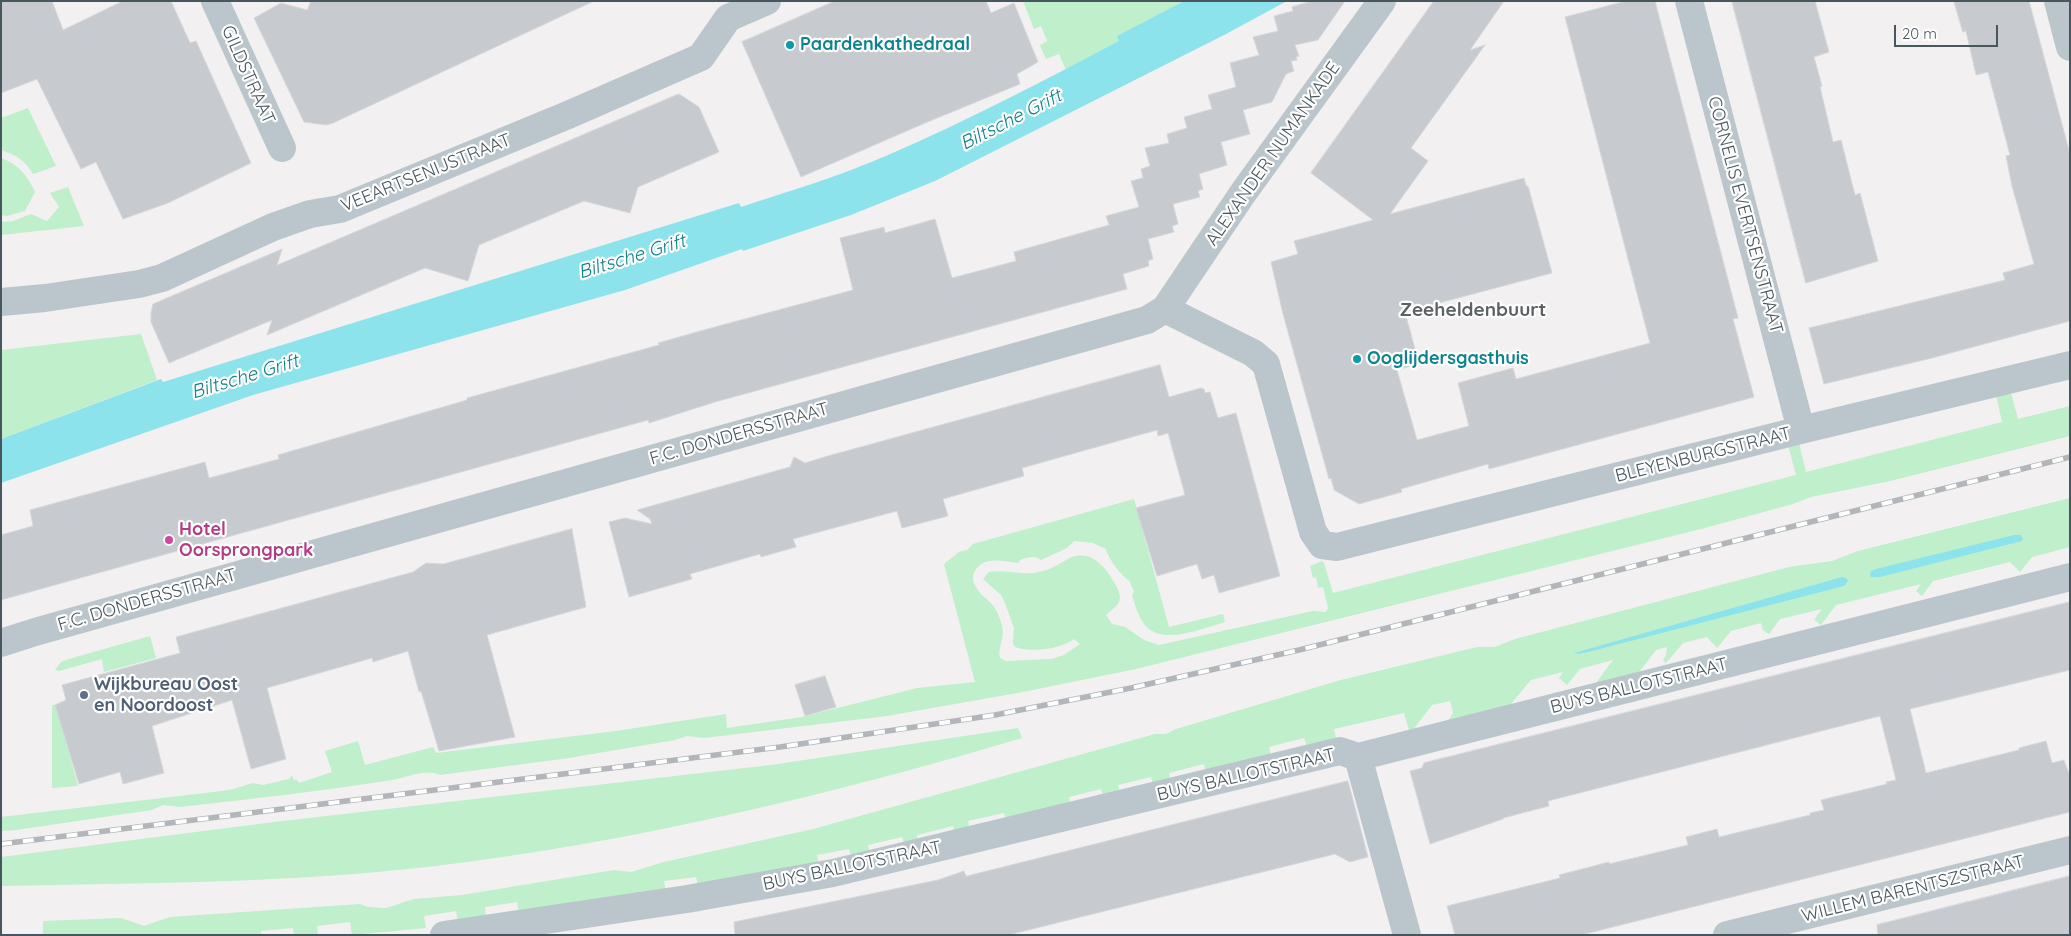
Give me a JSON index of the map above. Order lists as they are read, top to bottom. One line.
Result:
{"streets":{"street":["GILDSTRAAT","ALEXANDER NUMANKADE","VEEARTSENIJSTRAAT","CORNELIS EVERTSENSTRAAT","F.C. DONDERSSTRAAT","BLEYENBURGSTRAAT","BUYS BALLOTSTRAAT","WILLEM BARENTSZSTRAAT"]},"crossings":[["ALEXANDER NUMANKADE","F.C. DONDERSSTRAAT"],["ALEXANDER NUMANKADE","BLEYENBURGSTRAAT"],["CORNELIS EVERTSENSTRAAT","BLEYENBURGSTRAAT"],["F.C. DONDERSSTRAAT","BLEYENBURGSTRAAT"]],"districts":["Zeeheldenbuurt"],"water":["Biltsche Grift"],"places":["Paardenkathedraal","Ooglijdersgasthuis","Hotel Oorsprongpark","Wijkbureau Oost en Noordoost"],"scale_bar":"20 m"}
